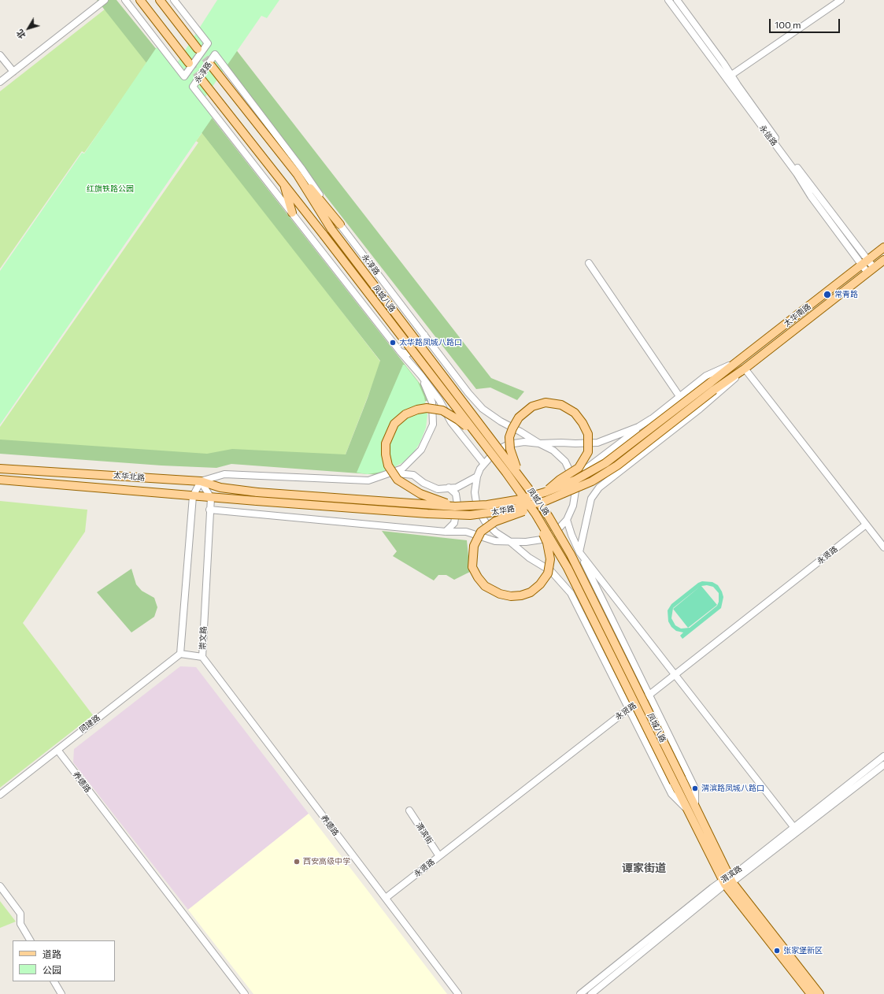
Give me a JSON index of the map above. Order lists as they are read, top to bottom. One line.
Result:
{"streets":{"main road":["永淳路","凤城八路","太华南路","太华北路","太华路"],"street":["永信路","永贤路","崇文路","同建路","养德路","渭滨街","渭滨路"]},"crossings":[["永淳路","凤城八路"],["永信路","太华南路"],["凤城八路","永贤路"],["凤城八路","渭滨路"],["太华南路","太华路"],["太华北路","太华路"],["太华北路","崇文路"],["永贤路","养德路"],["永贤路","渭滨街"],["崇文路","同建路"],["崇文路","养德路"],["同建路","养德路"]],"districts":["谭家街道"],"parks":["红旗铁路公园"],"places":["常青路","太华路凤城八路口","渭滨路凤城八路口","西安高级中学","张家堡新区"],"legend":["道路","公园"],"scale_bar":"100 m","north":"bottom left"}
